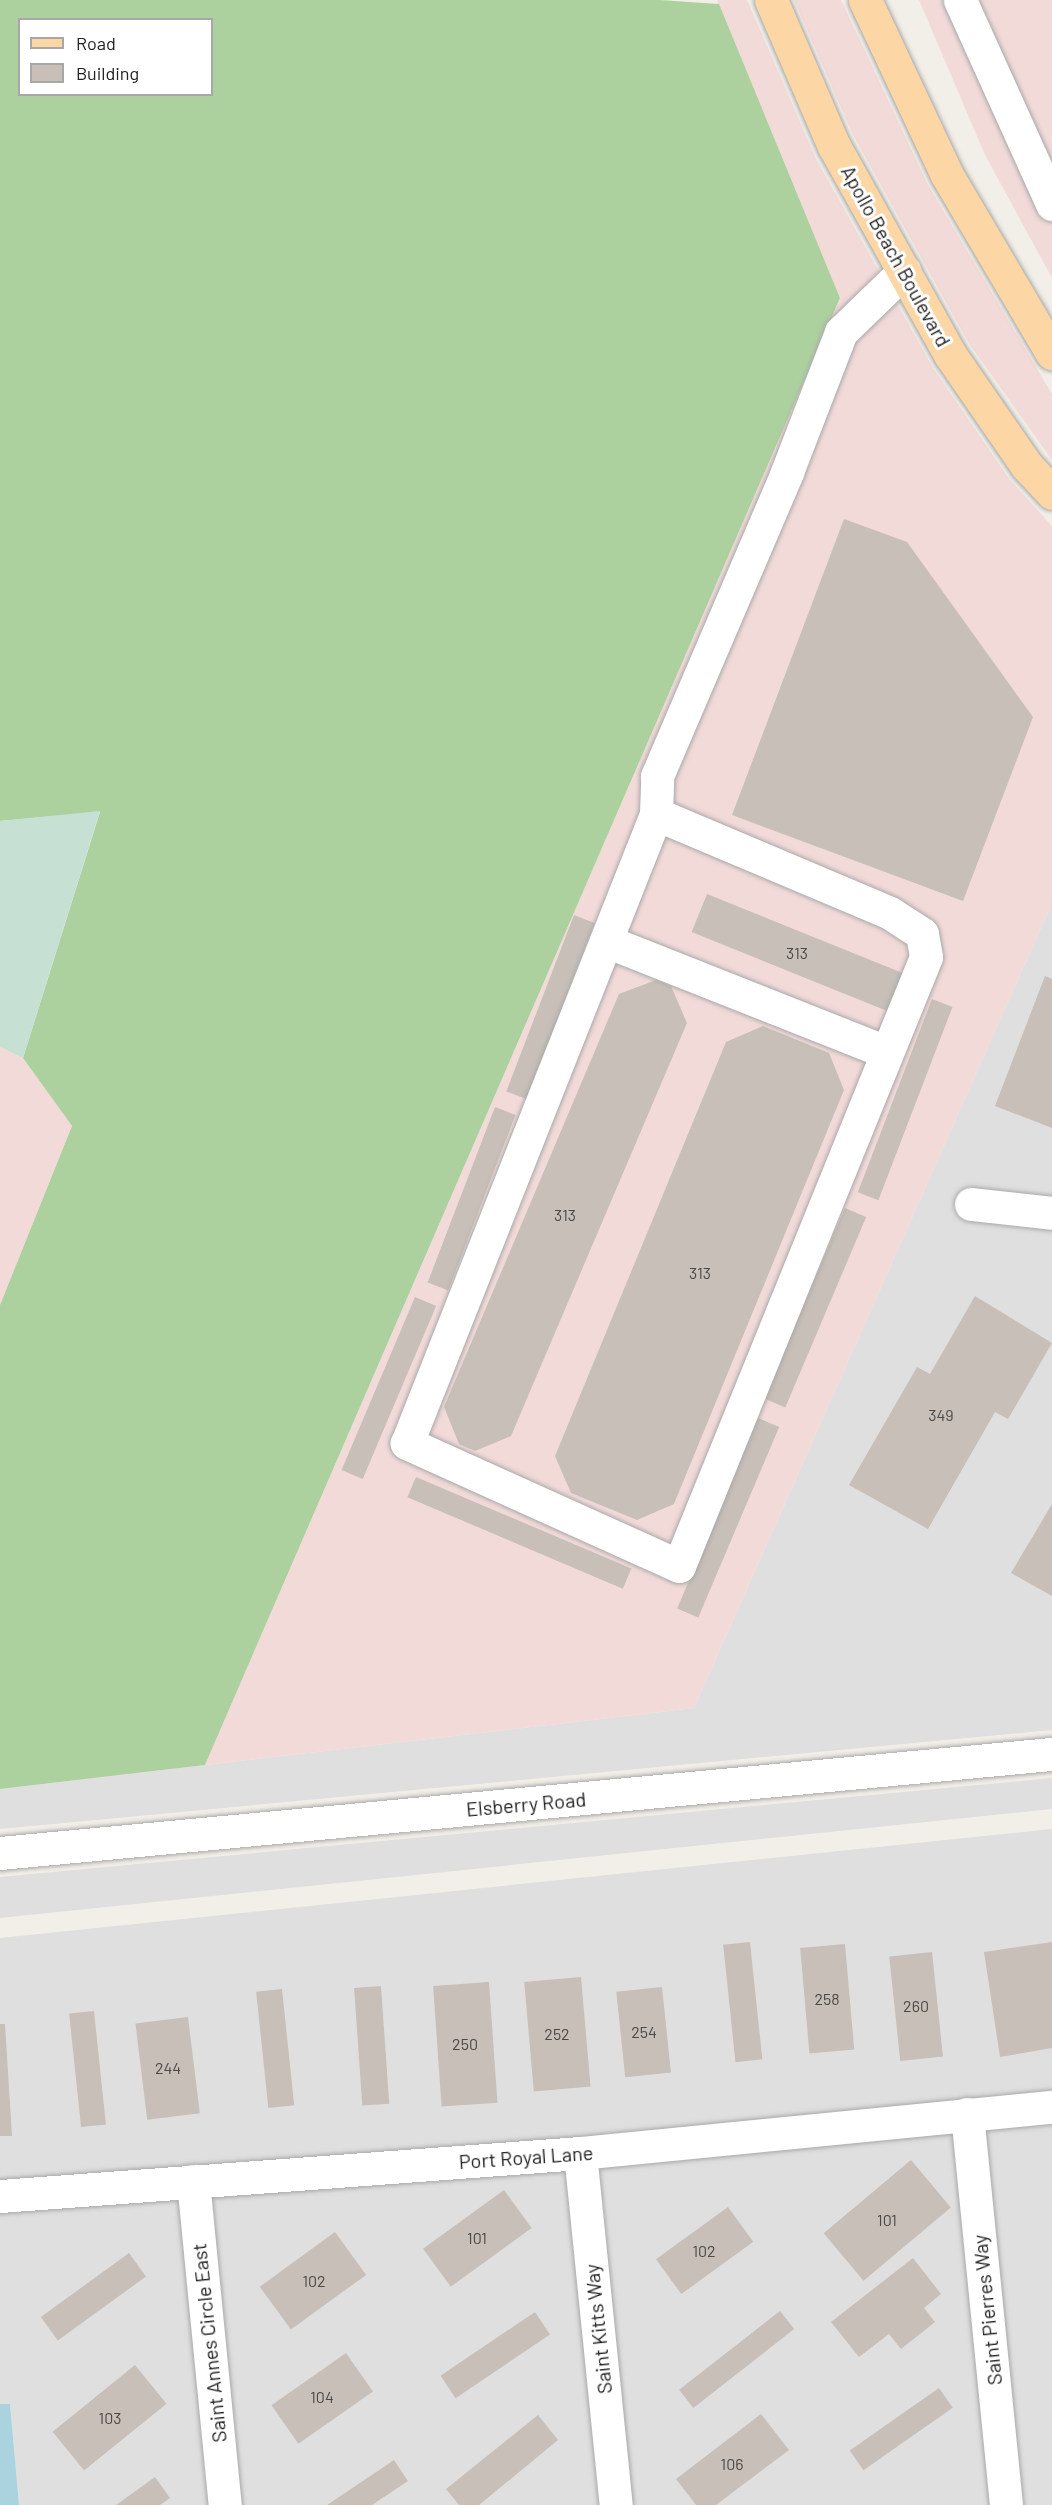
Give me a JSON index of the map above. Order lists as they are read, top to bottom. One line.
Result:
{"streets":{"main road":["Apollo Beach Boulevard"],"street":["Elsberry Road","Port Royal Lane","Saint Pierres Way","Saint Kitts Way","Saint Annes Circle East"]},"crossings":[["Port Royal Lane","Saint Pierres Way"],["Port Royal Lane","Saint Kitts Way"],["Port Royal Lane","Saint Annes Circle East"]],"house_numbers":["313","313","313","349","258","260","254","252","250","244","101","101","102","102","104","103","106"],"legend":["Road","Building"]}
